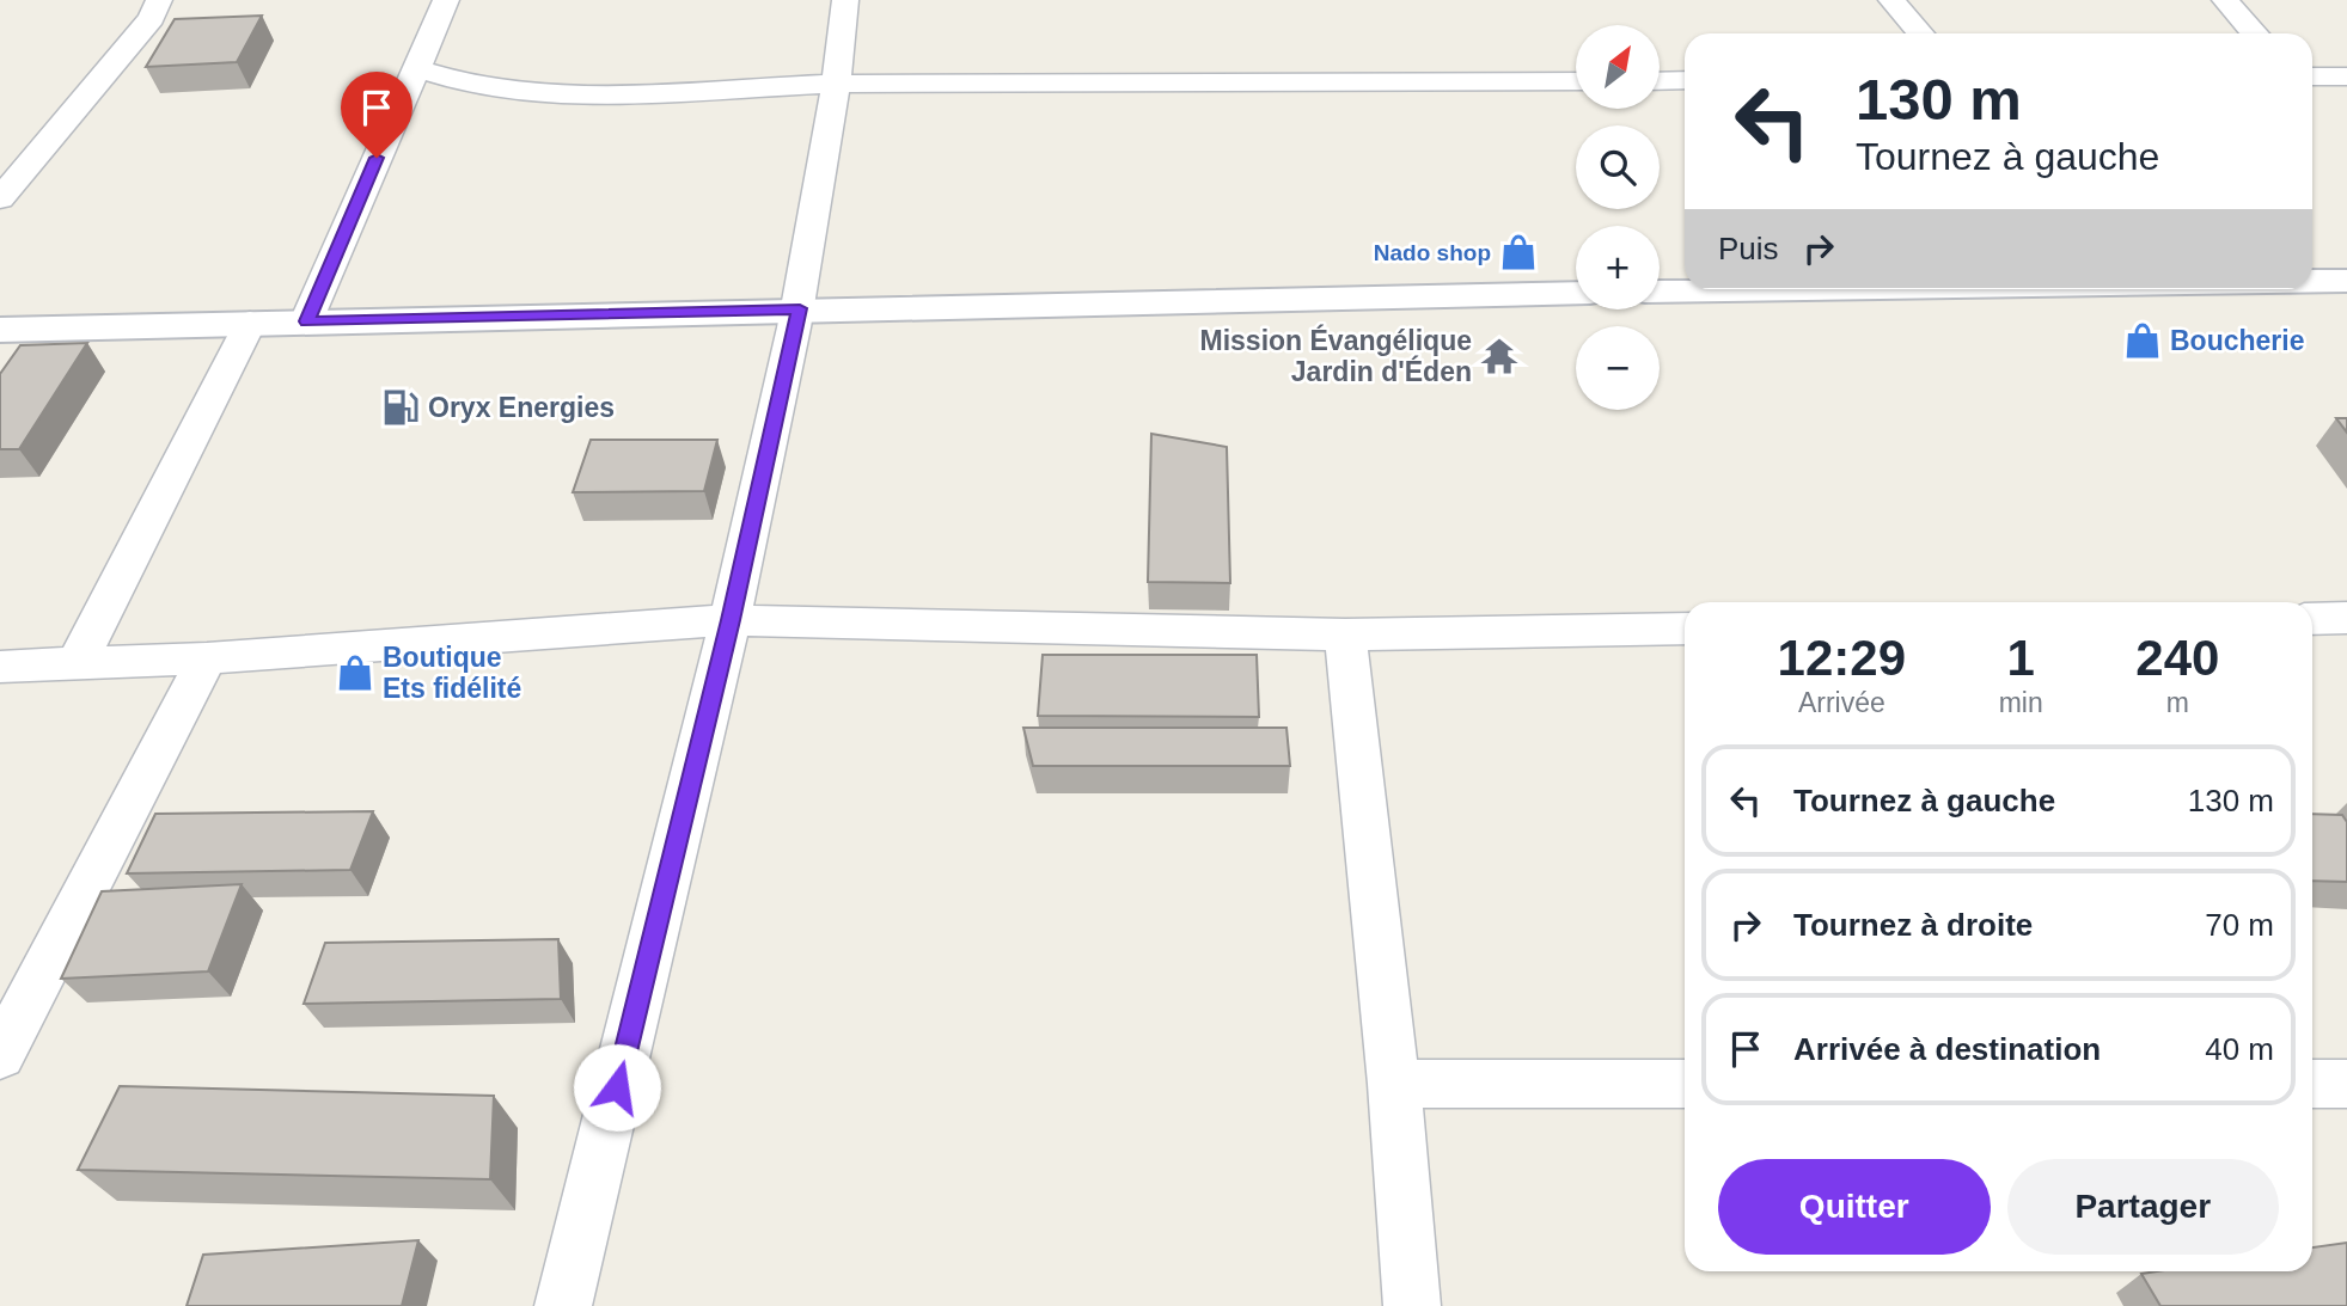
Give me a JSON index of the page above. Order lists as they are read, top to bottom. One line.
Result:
{"places":{"shop":["Nado shop","Boucherie","Boutique Ets fidélité"],"temple":["Mission Évangélique Jardin d'Éden"],"fuel station":["Oryx Energies"]},"north":"top right","page":{"map_buttons":["+","−"],"turn":["130 m","Tournez à gauche"],"then":"Puis","eta":["12:29","Arrivée","1","min","240","m"],"list":[{"name":"Tournez à gauche","value":"130 m"},{"name":"Tournez à droite","value":"70 m"},{"name":"Arrivée à destination","value":"40 m"}],"buttons":["Quitter","Partager"]}}
